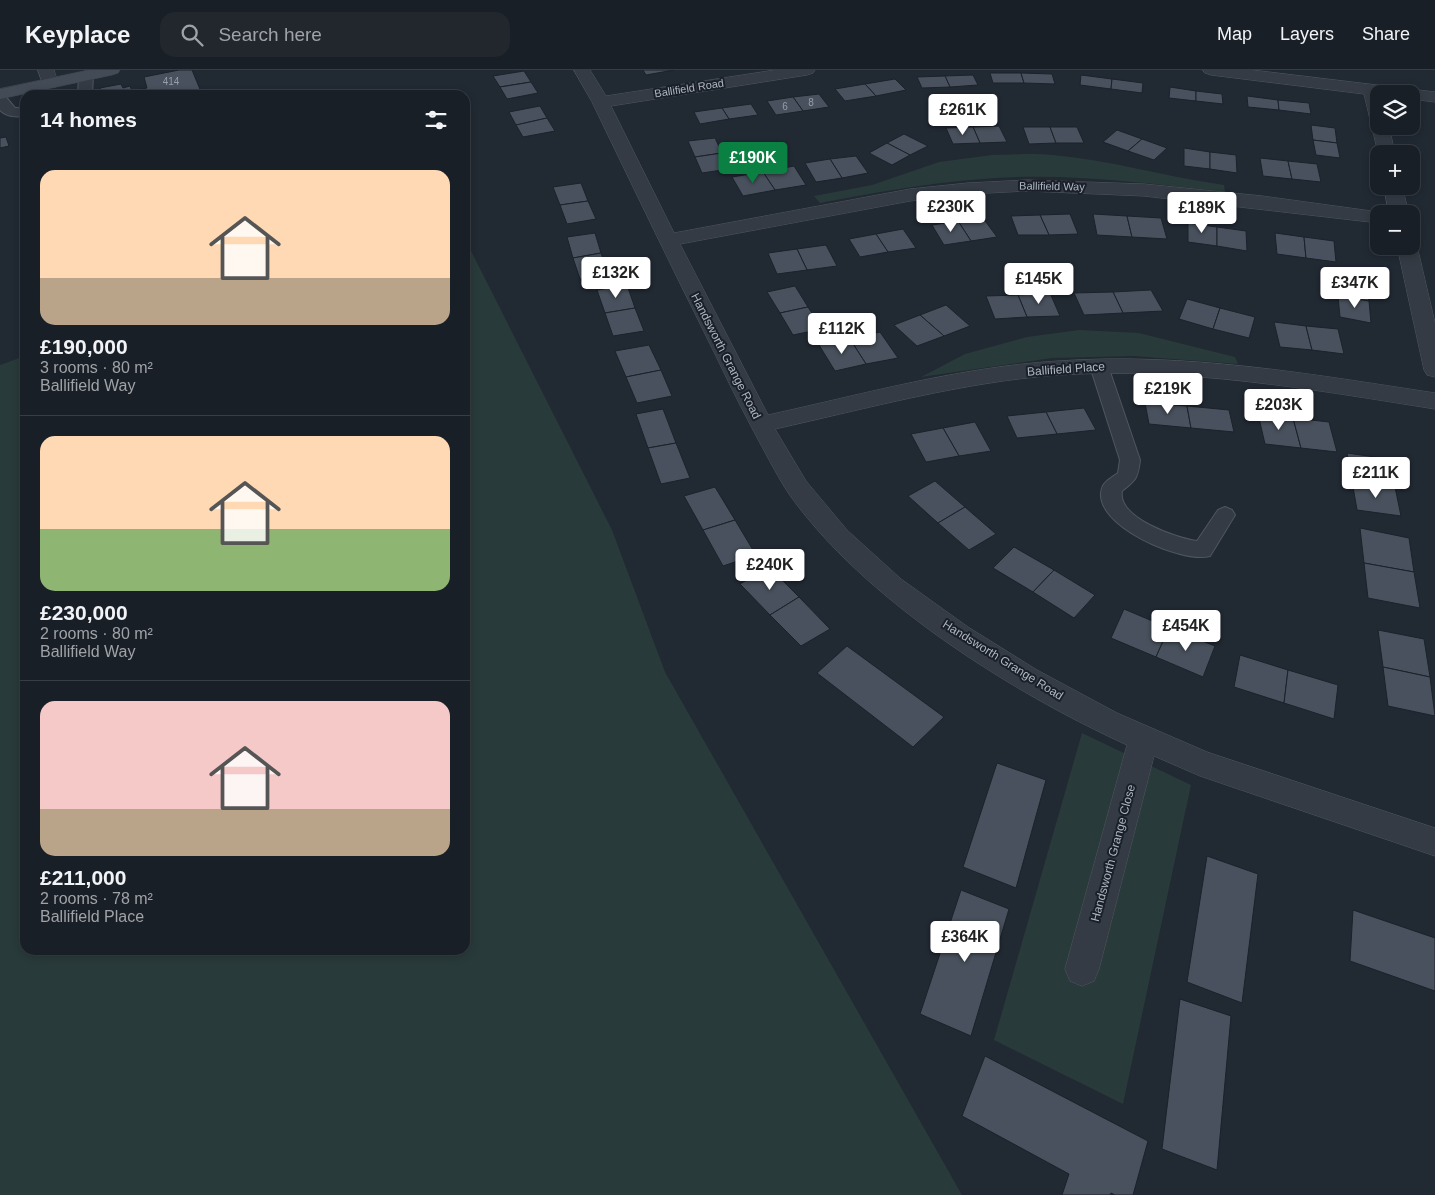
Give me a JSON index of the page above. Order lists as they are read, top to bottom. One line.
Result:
{"streets":{"street":["Ballifield Road","Ballifield Way","Handsworth Grange Road","Ballifield Place","Handsworth Grange Close"]},"crossings":[["Ballifield Road","Handsworth Grange Road"],["Ballifield Way","Handsworth Grange Road"],["Handsworth Grange Road","Ballifield Place"],["Handsworth Grange Road","Handsworth Grange Close"]],"house_numbers":["414","8","6"],"page":{"header":"Keyplace","search":"Search here","nav":["Map","Layers","Share"],"map_buttons":["+","−"],"heading":"14 homes","price":["£261K","£190K","£230K","£189K","£132K","£145K","£347K","£112K","£219K","£203K","£211K","£240K","£454K","£364K"],"list":[{"name":"£190,000","note":"3 rooms · 80 m² · Ballifield Way"},{"name":"£230,000","note":"2 rooms · 80 m² · Ballifield Way"},{"name":"£211,000","note":"2 rooms · 78 m² · Ballifield Place"}]}}
